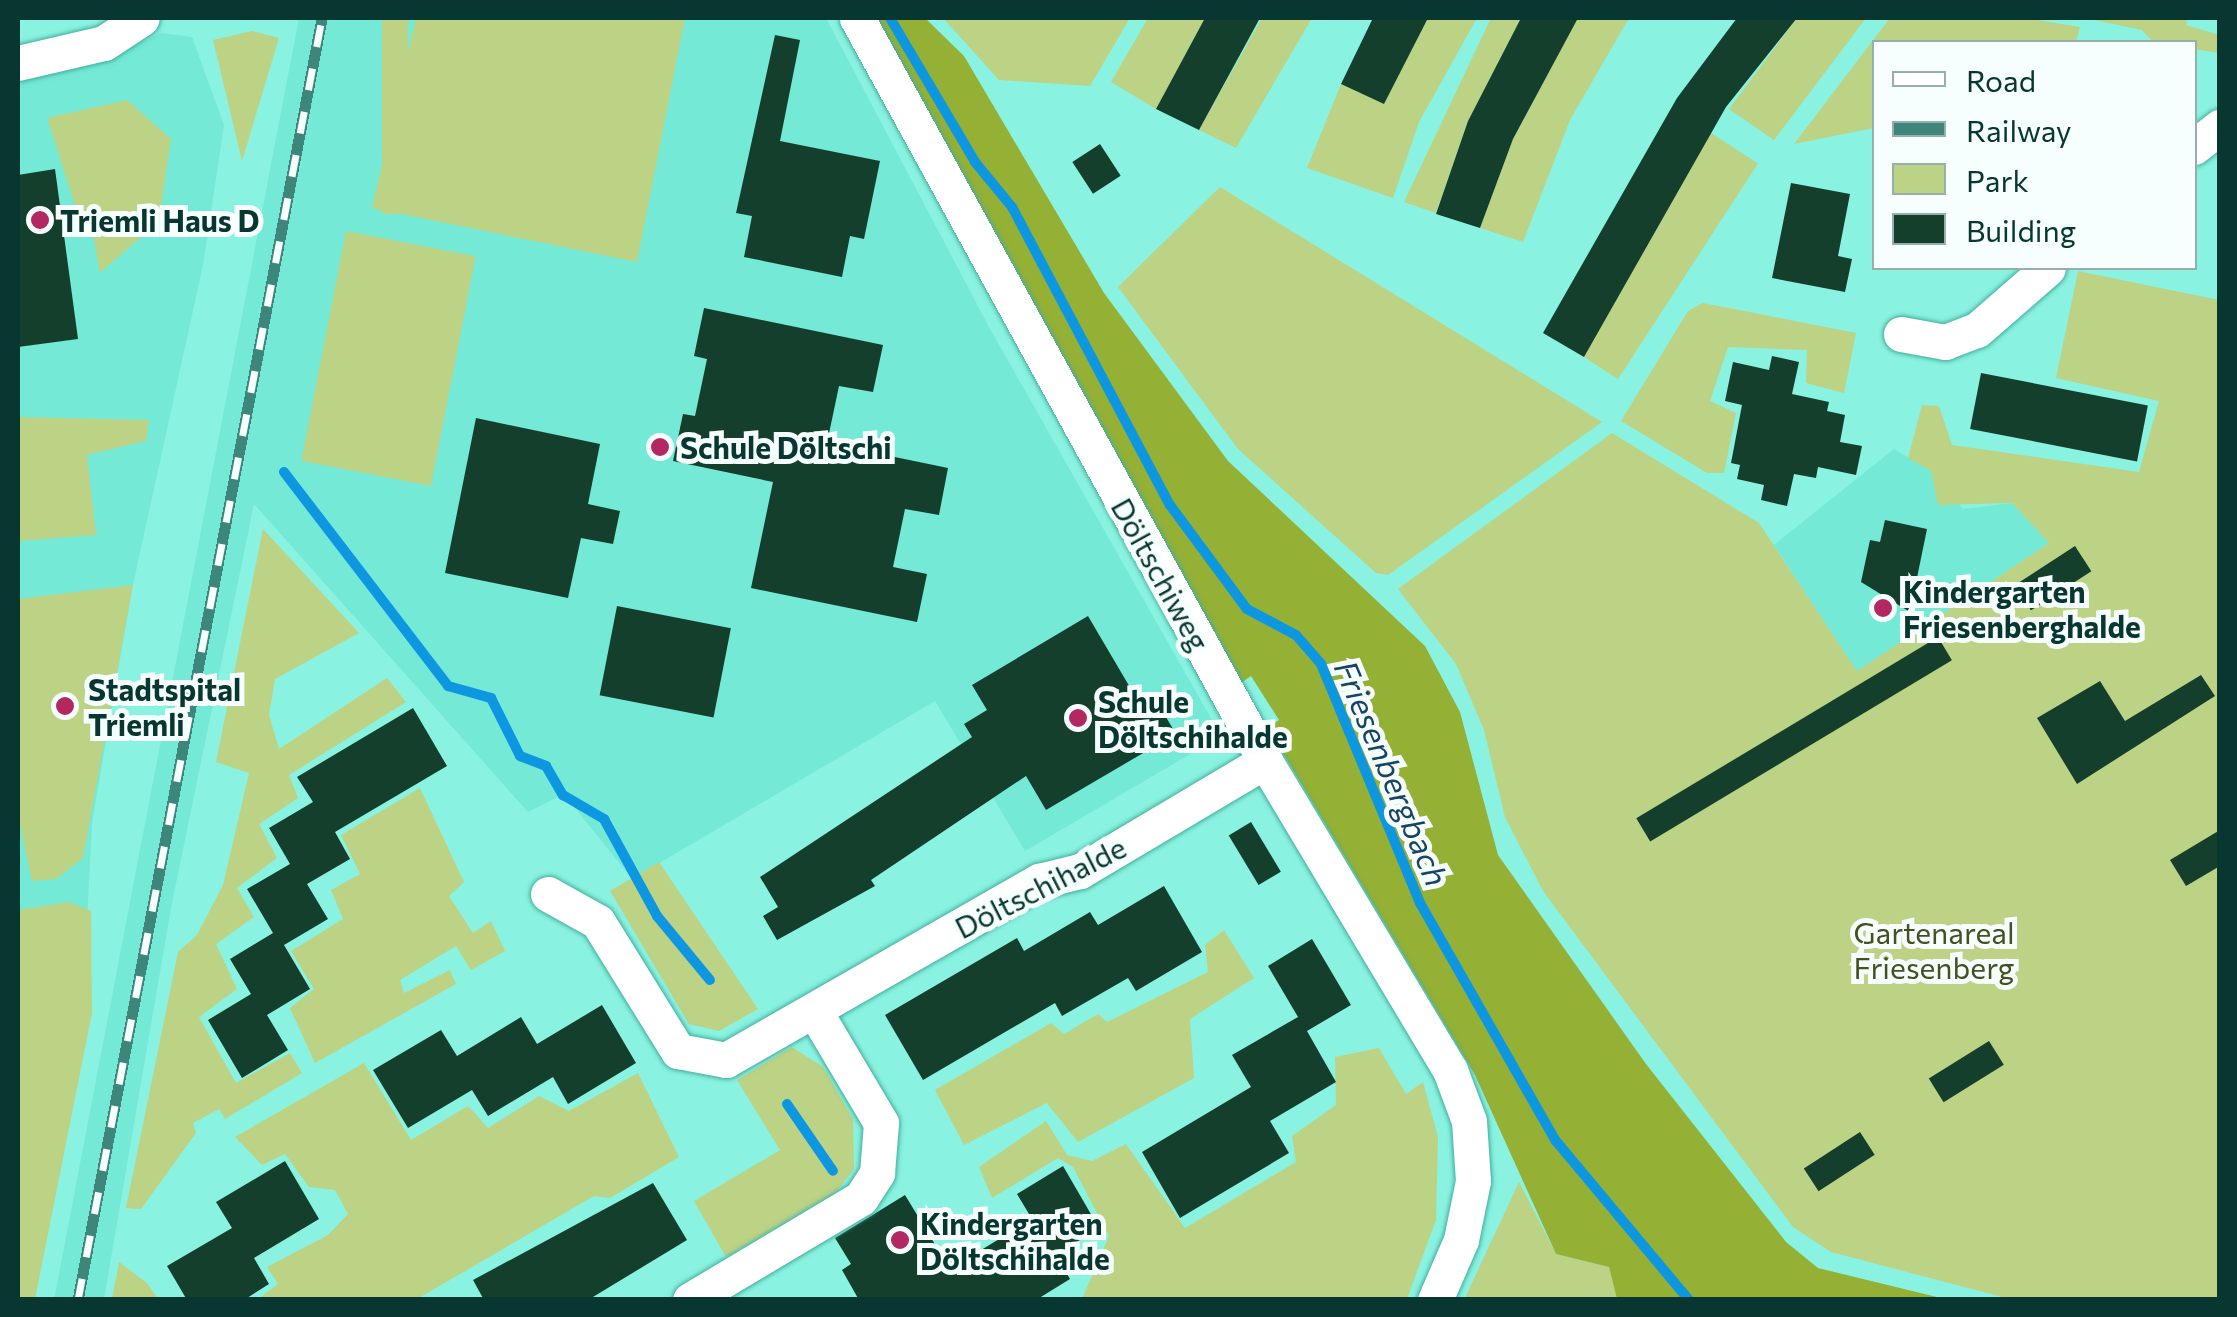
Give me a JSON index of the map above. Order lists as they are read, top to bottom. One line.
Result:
{"streets":{"street":["Döltschiweg","Döltschihalde"]},"crossings":[["Döltschiweg","Döltschihalde"]],"water":["Friesenbergbach"],"parks":["Gartenareal Friesenberg"],"places":["Triemli Haus D","Schule Döltschi","Kindergarten Friesenberghalde","Stadtspital Triemli","Schule Döltschihalde","Kindergarten Döltschihalde"],"legend":["Road","Railway","Park","Building"]}
